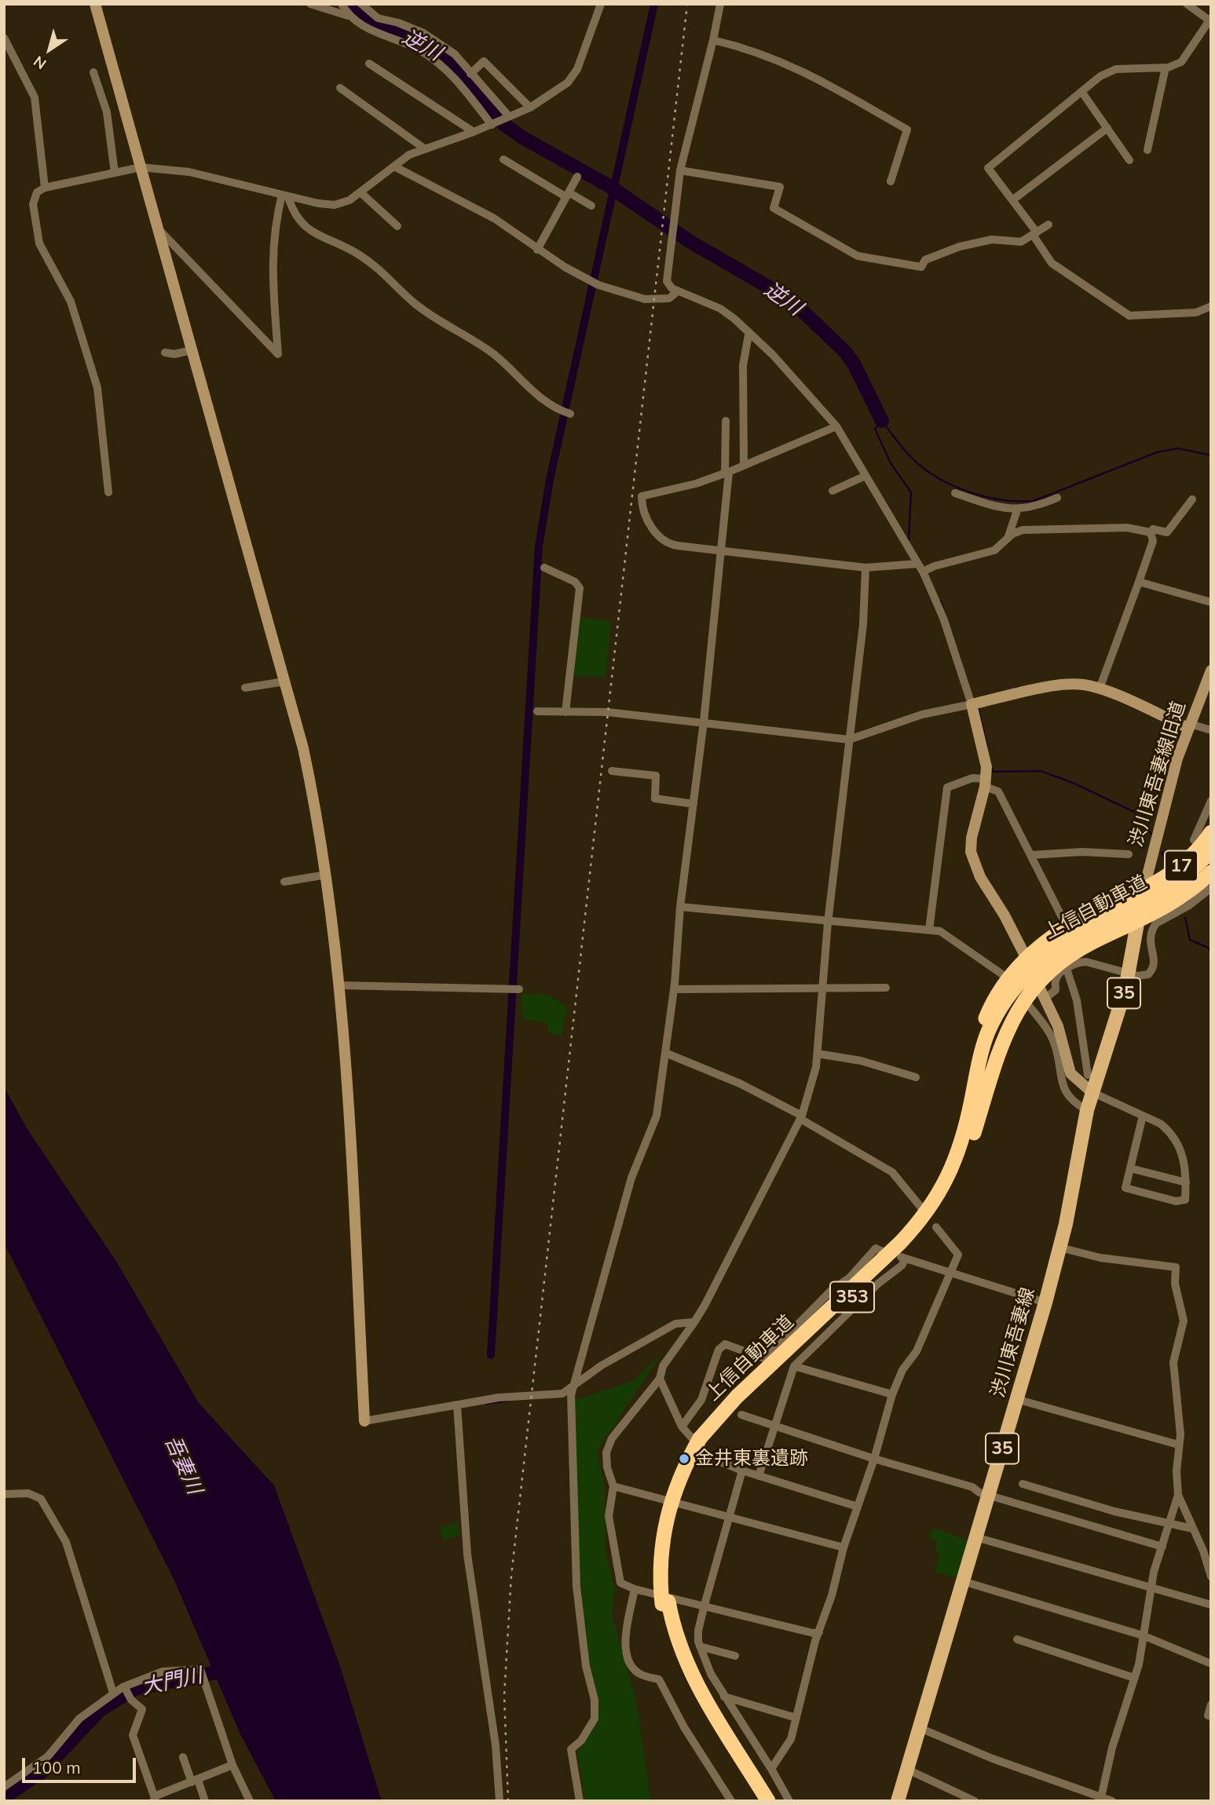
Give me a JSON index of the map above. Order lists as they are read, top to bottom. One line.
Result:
{"streets":{"highway":["17","上信自動車道","353"],"main road":["35","渋川東吾妻線"],"street":["渋川東吾妻線旧道"]},"crossings":[["渋川東吾妻線旧道","17"],["渋川東吾妻線旧道","353"],["渋川東吾妻線旧道","渋川東吾妻線"],["17","353"],["17","渋川東吾妻線"],["上信自動車道","353"],["353","渋川東吾妻線"]],"water":["逆川","吾妻川","大門川"],"places":["金井東裏遺跡"],"scale_bar":"100 m","north":"bottom left"}
